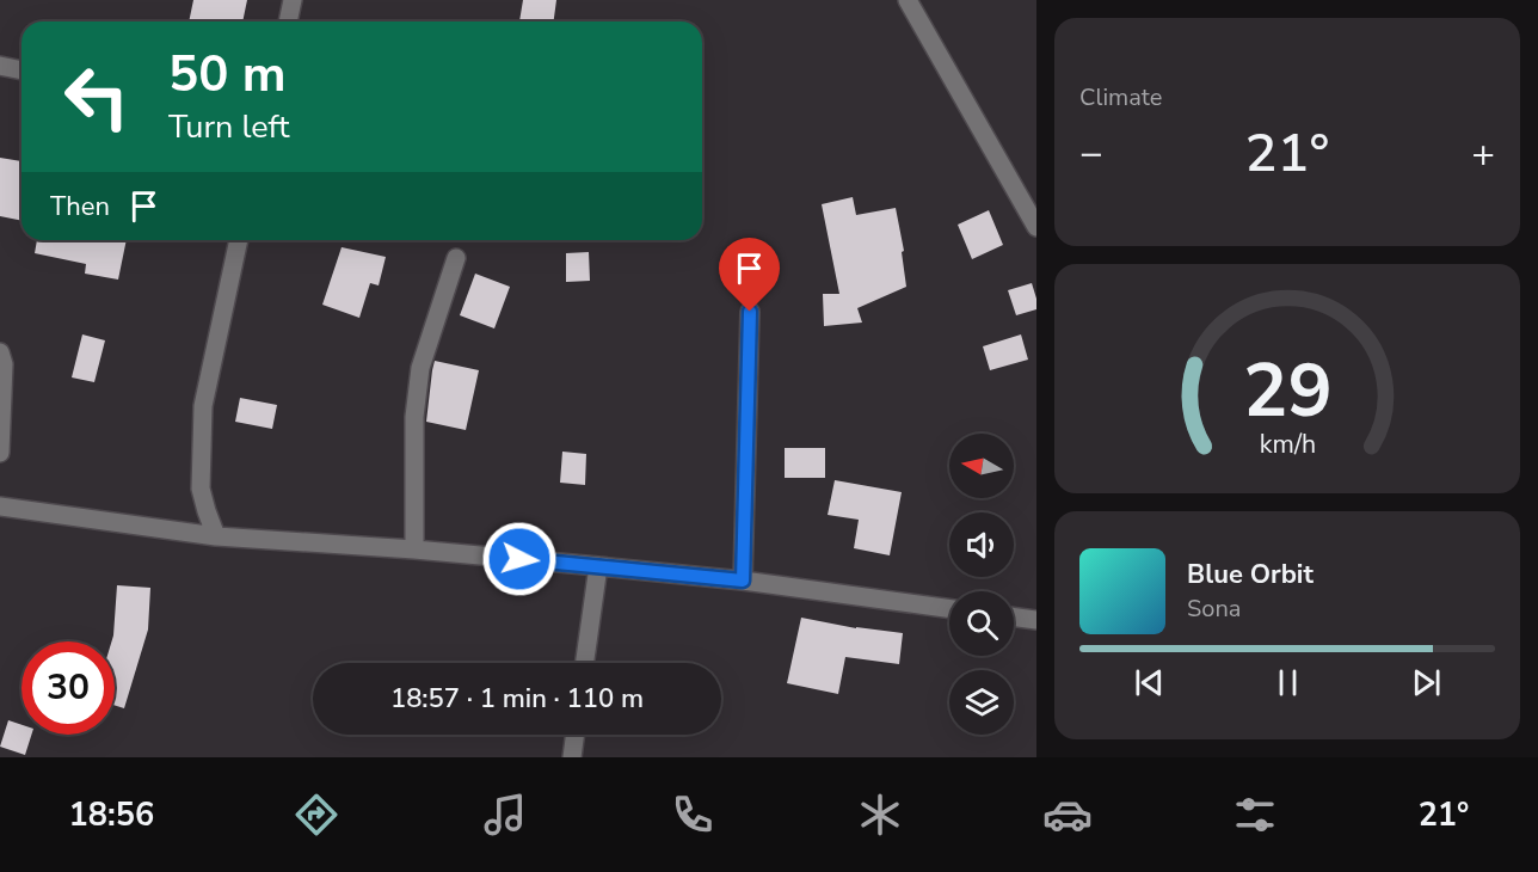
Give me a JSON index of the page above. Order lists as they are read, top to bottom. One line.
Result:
{"north":"left","page":{"tile":"Climate","turn":["50 m","Turn left"],"heat":["−","21°","+"],"then":"Then","song":["Blue Orbit","Sona"],"limit":"30","trip":"18:57 · 1 min · 110 m","tabs":["18:56","21°"],"gauge":["29","km/h"]}}
